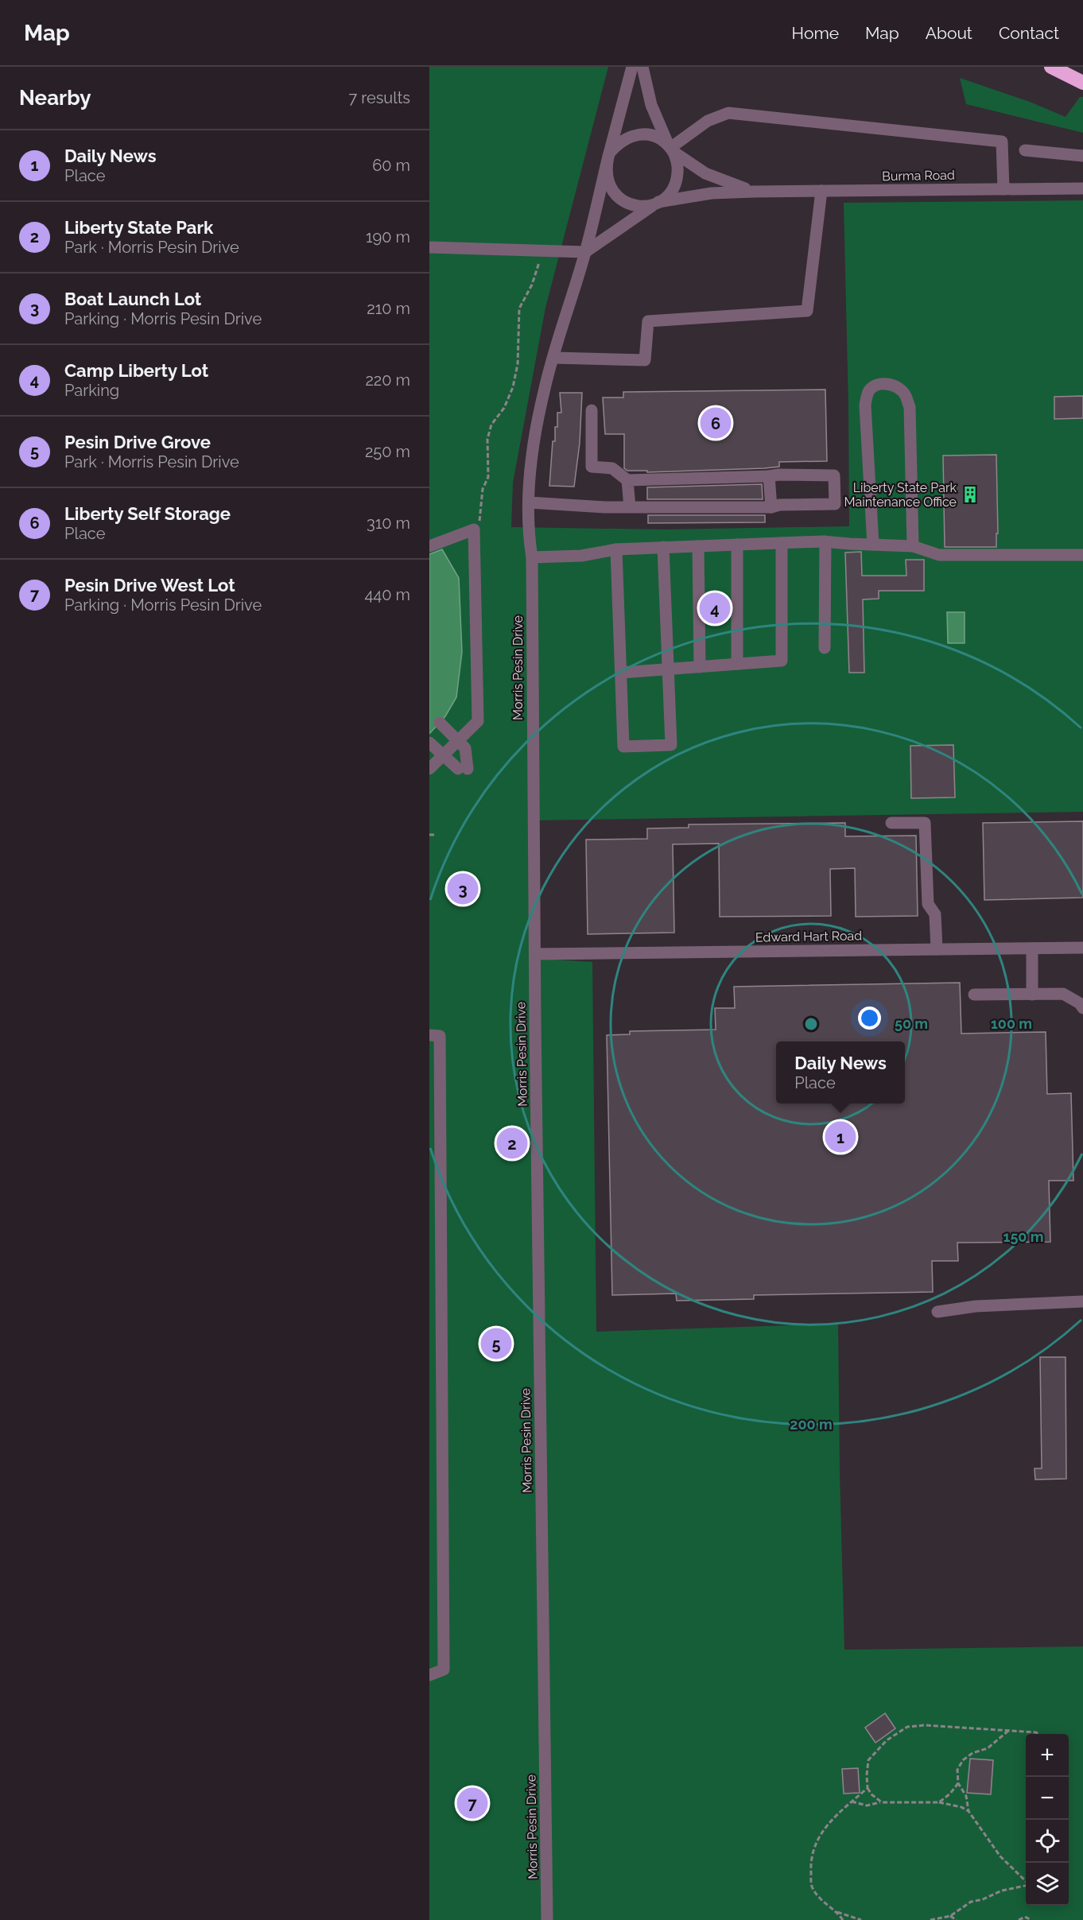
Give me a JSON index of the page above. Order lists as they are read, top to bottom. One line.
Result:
{"streets":{"street":["Burma Road","Morris Pesin Drive","Edward Hart Road"]},"crossings":[["Burma Road","Morris Pesin Drive"],["Morris Pesin Drive","Edward Hart Road"]],"places":{"building":["Liberty State Park Maintenance Office"]},"page":{"header":"Map","nav":["Home","Map","About","Contact"],"heading":["Nearby","7 results"],"list":[{"mark":"1","name":"Daily News","note":"Place","value":"60 m"},{"mark":"2","name":"Liberty State Park","note":"Park · Morris Pesin Drive","value":"190 m"},{"mark":"3","name":"Boat Launch Lot","note":"Parking · Morris Pesin Drive","value":"210 m"},{"mark":"4","name":"Camp Liberty Lot","note":"Parking","value":"220 m"},{"mark":"5","name":"Pesin Drive Grove","note":"Park · Morris Pesin Drive","value":"250 m"},{"mark":"6","name":"Liberty Self Storage","note":"Place","value":"310 m"},{"mark":"7","name":"Pesin Drive West Lot","note":"Parking · Morris Pesin Drive","value":"440 m"}],"pins":["6","4","3","1","2","5","7"],"popup":["Daily News","Place"],"map_buttons":["+","−"]},"rings":["50 m","100 m","150 m","200 m"]}
